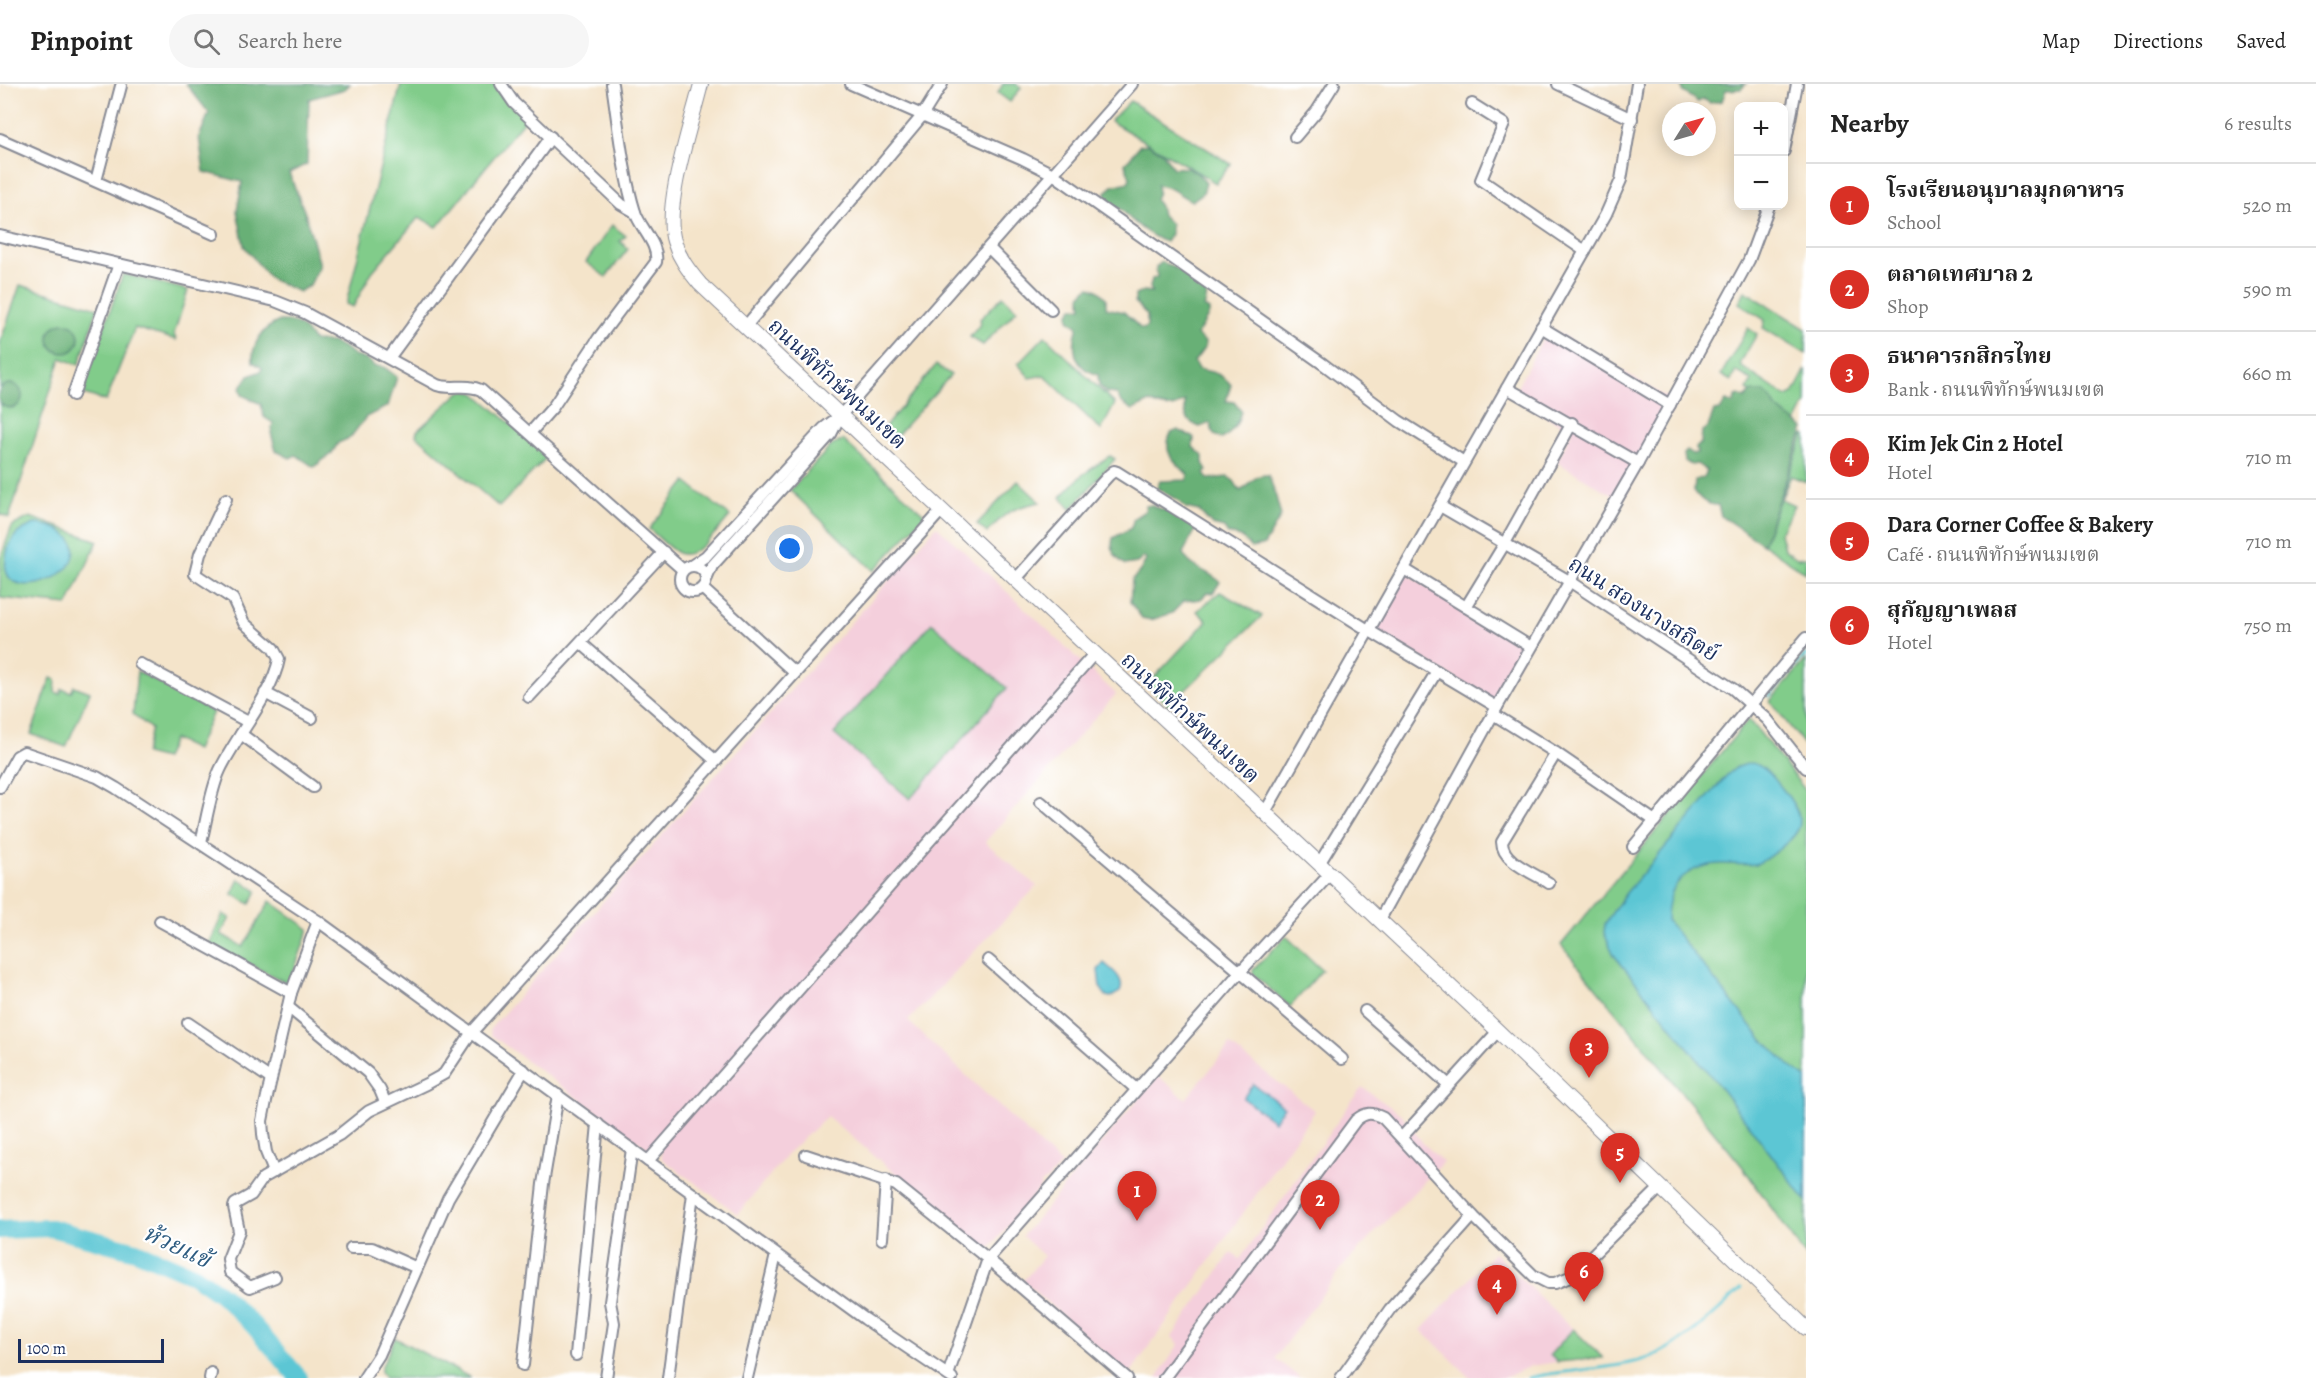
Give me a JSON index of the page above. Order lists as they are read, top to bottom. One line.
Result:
{"streets":{"main road":["ถนนพิทักษ์พนมเขต"],"street":["ถนน สองนางสถิตย์"]},"water":["ห้วยแข้"],"scale_bar":"100 m","north":"top right","page":{"header":"Pinpoint","search":"Search here","nav":["Map","Directions","Saved"],"heading":["Nearby","6 results"],"map_buttons":["+","−"],"list":[{"mark":"1","name":"โรงเรียนอนุบาลมุกดาหาร","note":"School","value":"520 m"},{"mark":"2","name":"ตลาดเทศบาล 2","note":"Shop","value":"590 m"},{"mark":"3","name":"ธนาคารกสิกรไทย","note":"Bank · ถนนพิทักษ์พนมเขต","value":"660 m"},{"mark":"4","name":"Kim Jek Cin 2 Hotel","note":"Hotel","value":"710 m"},{"mark":"5","name":"Dara Corner Coffee & Bakery","note":"Café · ถนนพิทักษ์พนมเขต","value":"710 m"},{"mark":"6","name":"สุกัญญาเพลส","note":"Hotel","value":"750 m"}],"pins":["3","5","1","2","6","4"],"scale":"100 m"}}
